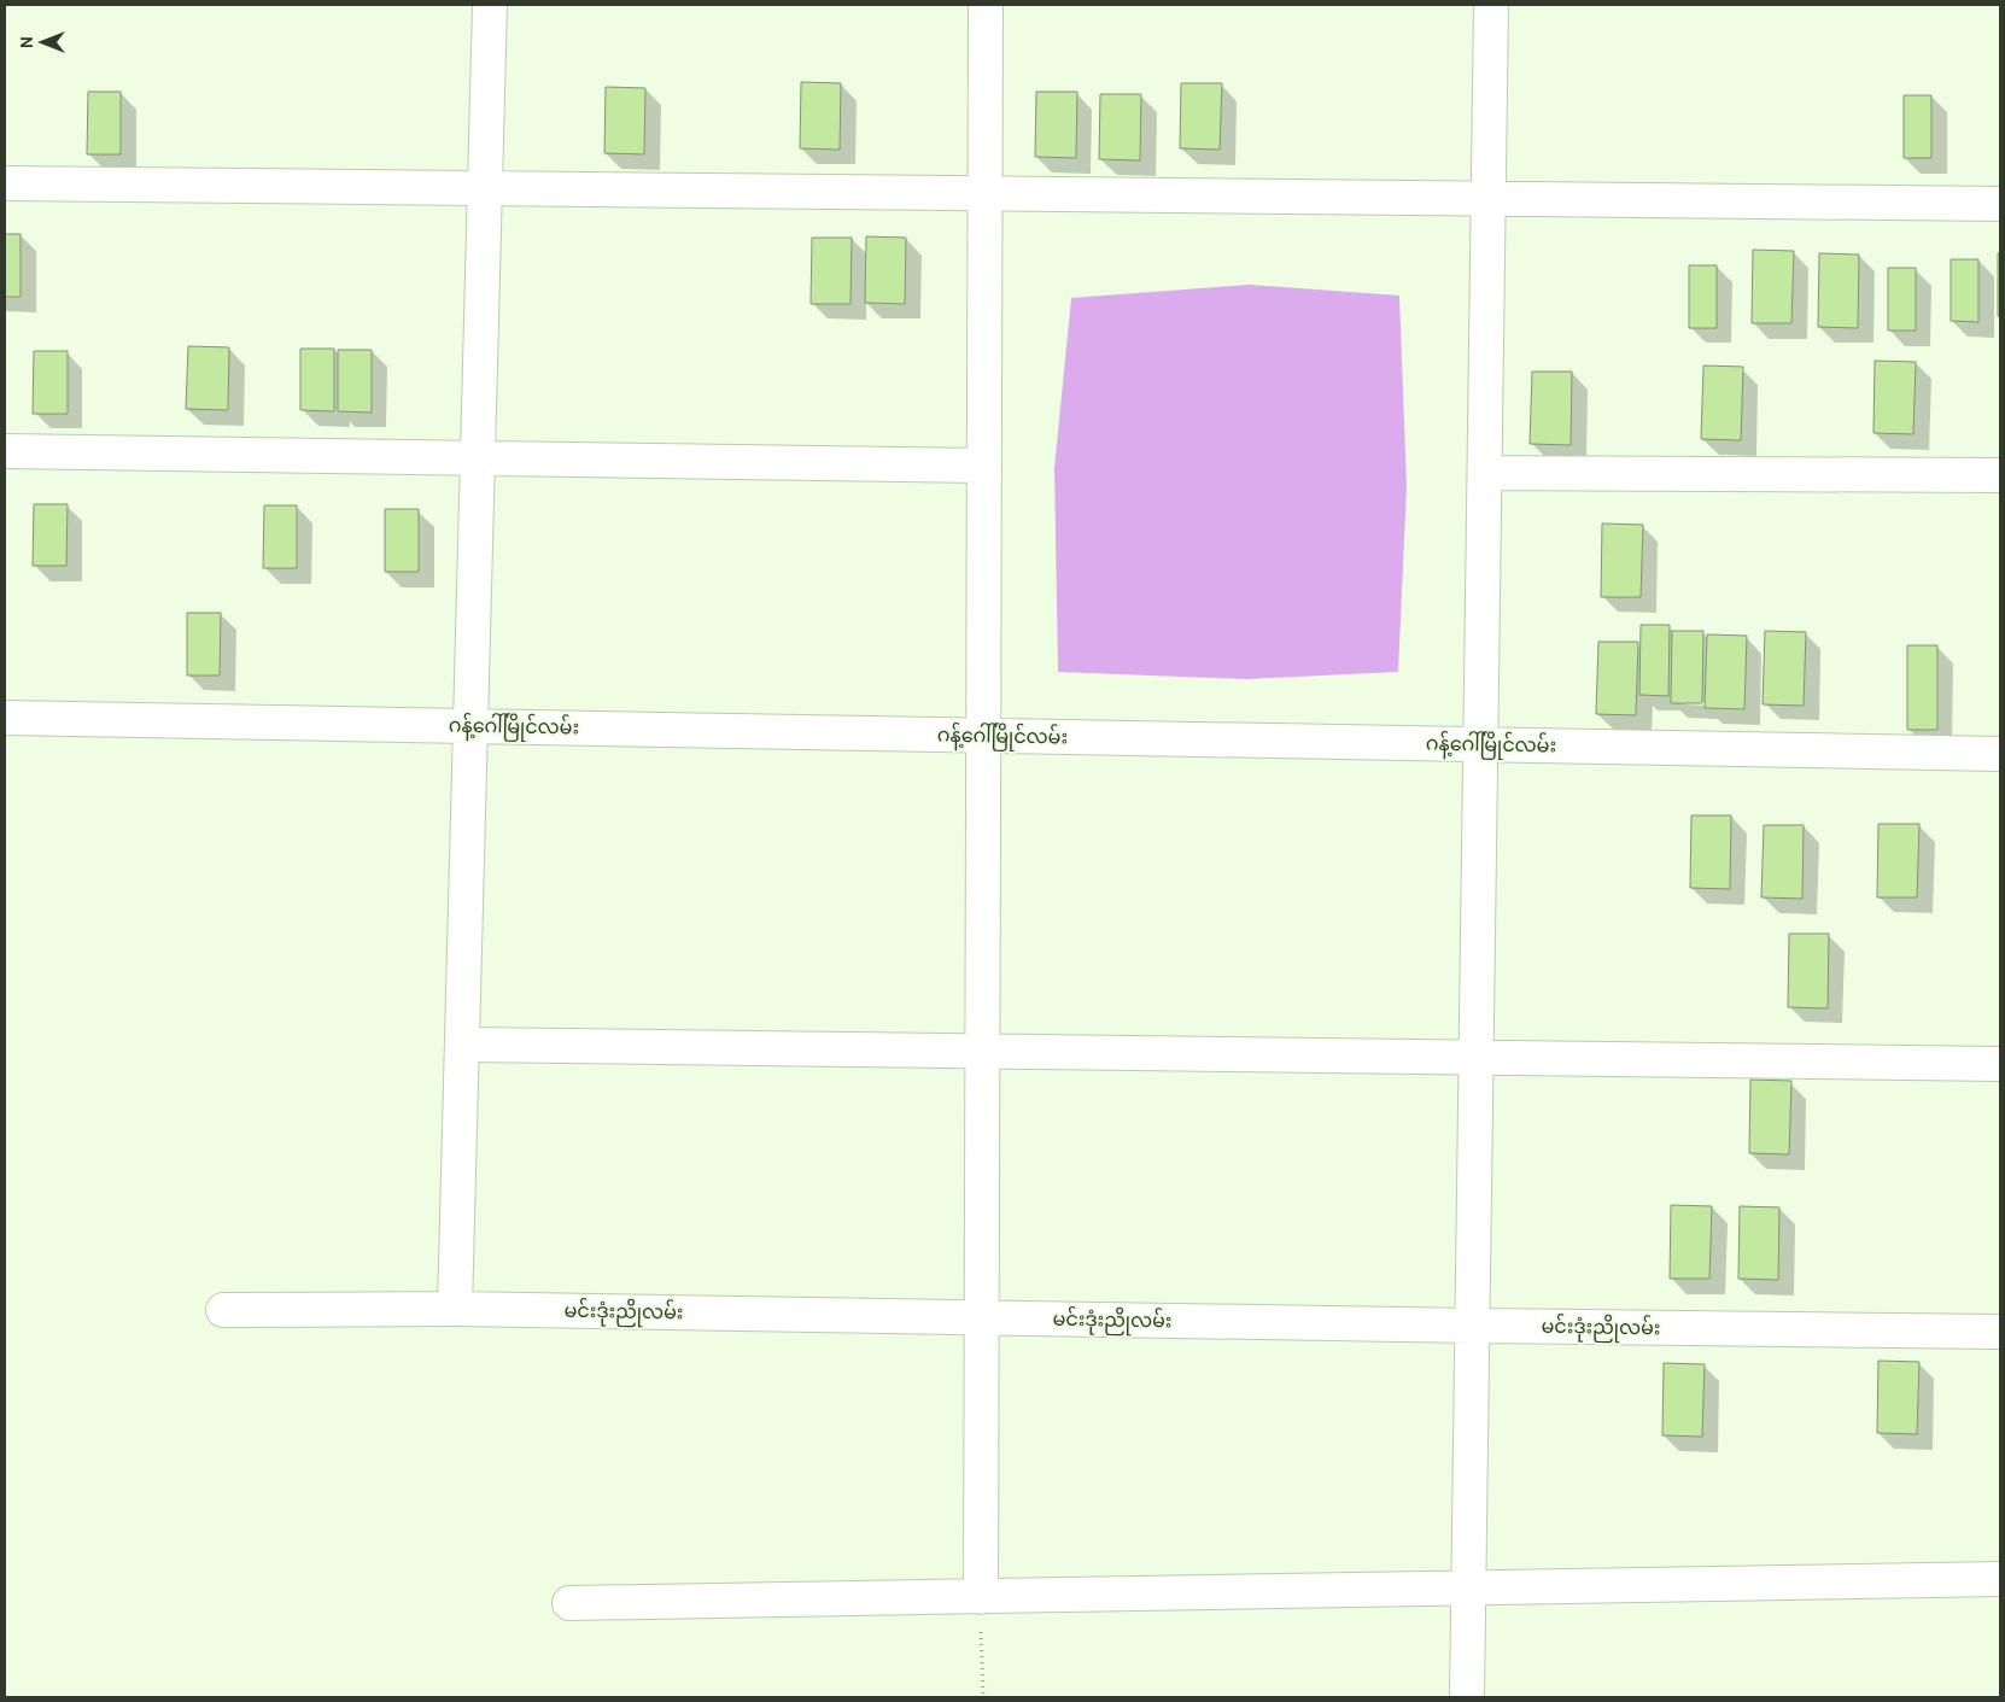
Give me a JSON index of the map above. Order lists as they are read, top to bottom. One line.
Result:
{"streets":{"street":["ဂန့်ဂေါ်မြိုင်လမ်း","မင်းဒုံးညိုလမ်း"]},"north":"left"}
